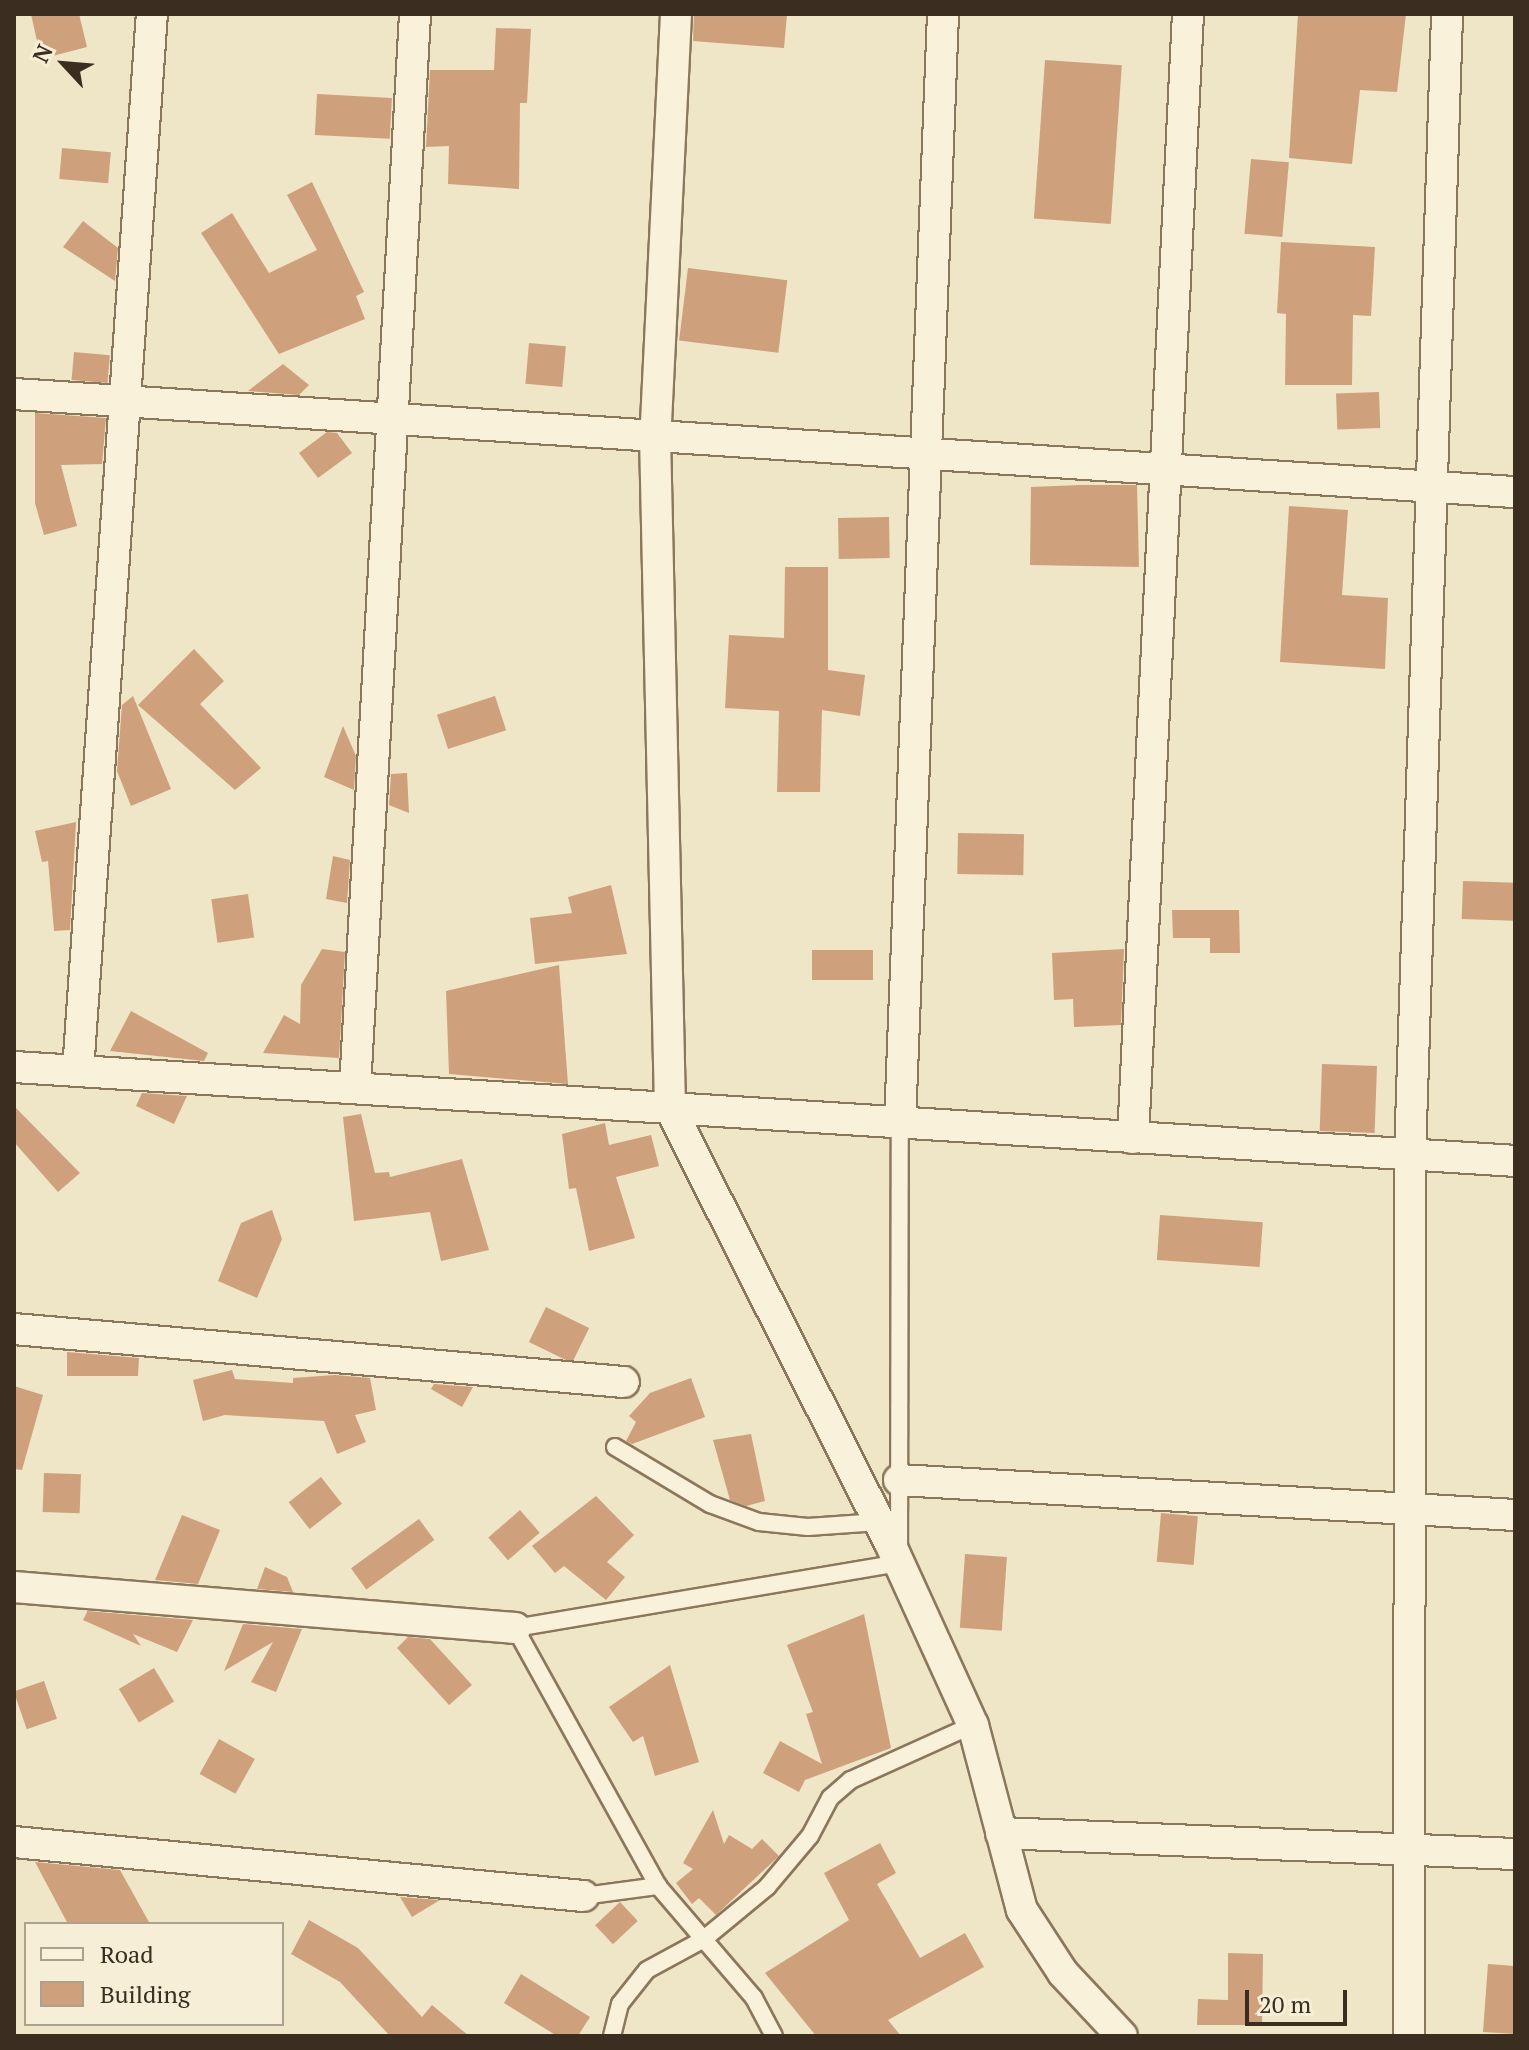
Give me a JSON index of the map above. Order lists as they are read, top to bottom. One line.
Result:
{"legend":["Road","Building"],"scale_bar":"20 m","north":"top left"}
